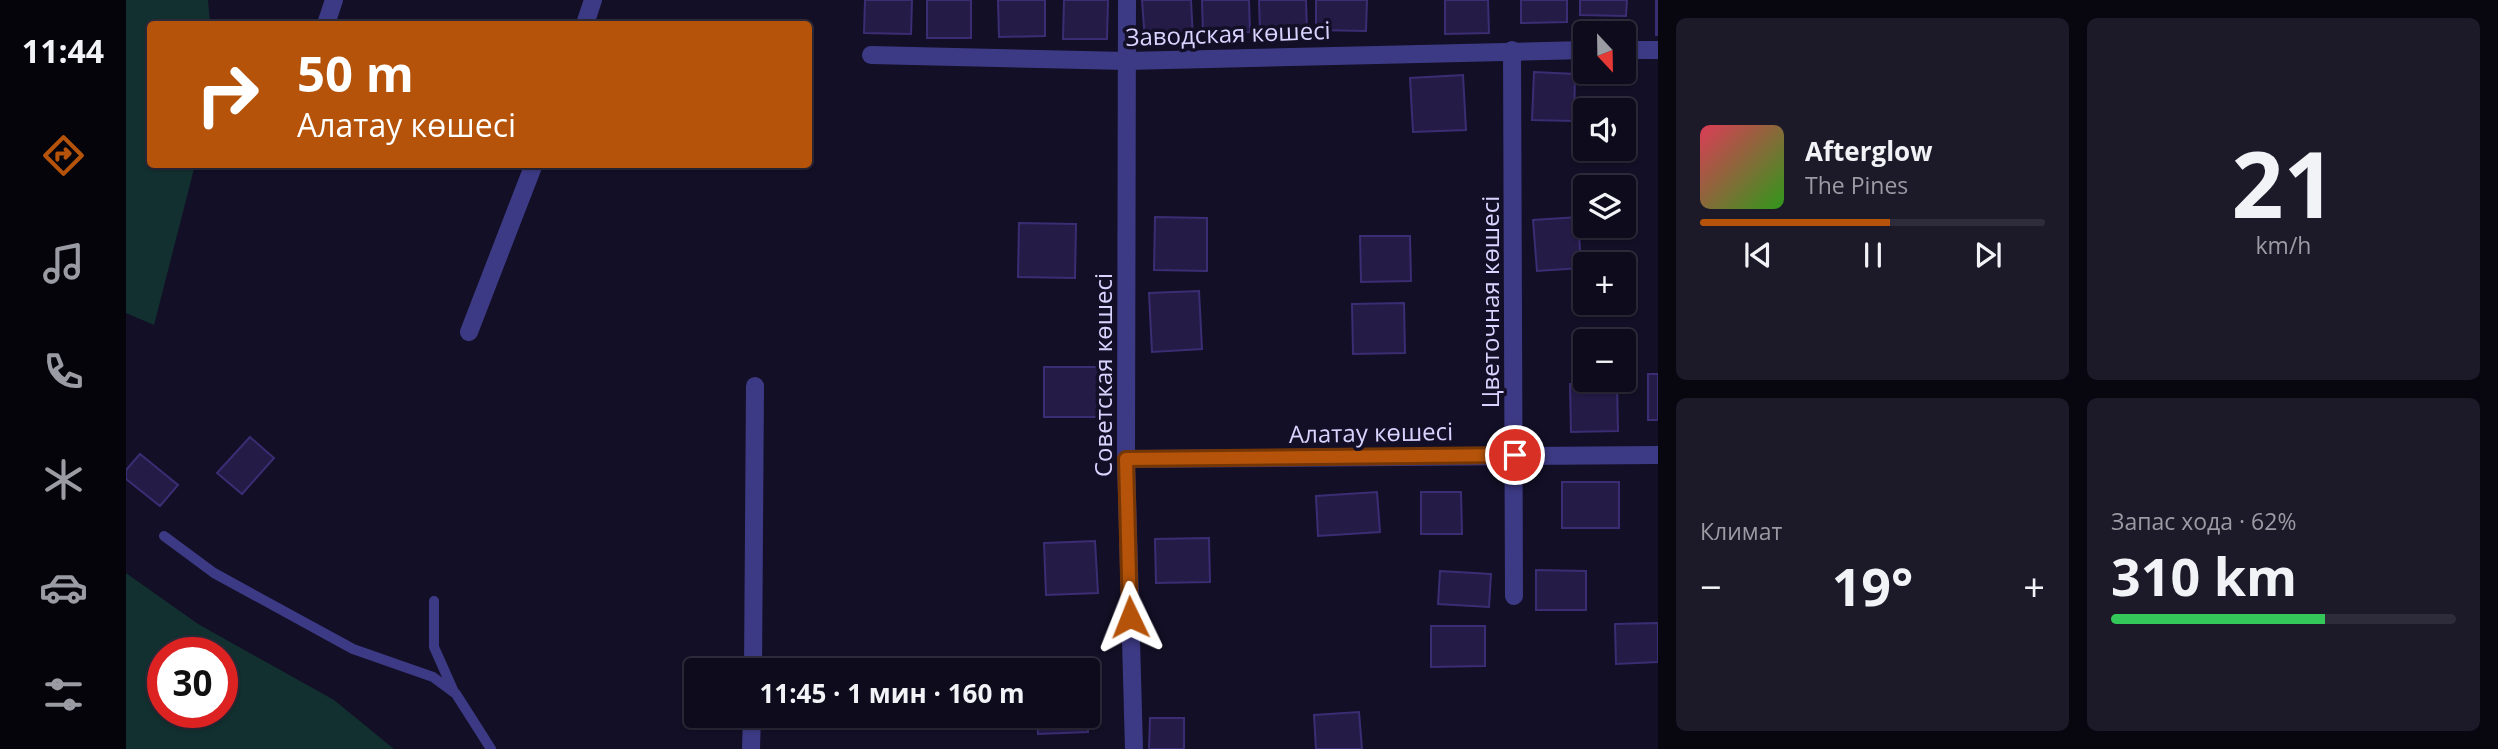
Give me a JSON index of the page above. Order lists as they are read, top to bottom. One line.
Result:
{"streets":{"street":["Заводская көшесі","Цветочная көшесі","Советская көшесі","Алатау көшесі"]},"crossings":[["Заводская көшесі","Цветочная көшесі"],["Заводская көшесі","Советская көшесі"],["Цветочная көшесі","Алатау көшесі"],["Советская көшесі","Алатау көшесі"]],"north":"bottom","page":{"tabs":"11:44","tile":[["21","km/h"],"Климат",["Запас хода · 62%","310 km"]],"map_buttons":["+","−"],"turn":["50 m","Алатау көшесі"],"song":["Afterglow","The Pines"],"heat":["−","19°","+"],"limit":"30","trip":"11:45 · 1 мин · 160 m"}}
